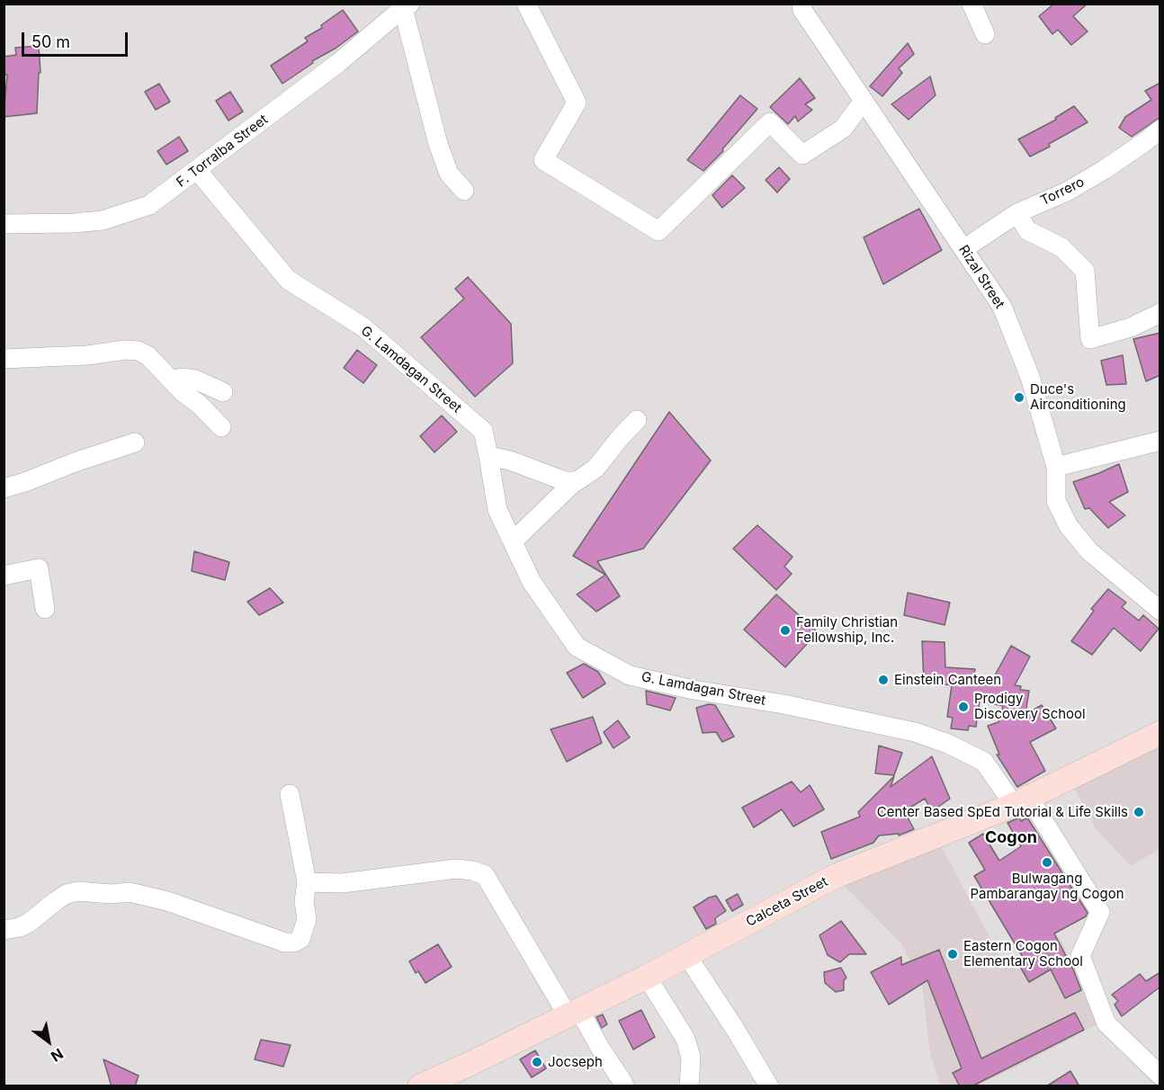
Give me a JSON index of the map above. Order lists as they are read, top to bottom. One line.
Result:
{"streets":{"main road":["Calceta Street"],"street":["F. Torralba Street","Torrero","Rizal Street","G. Lamdagan Street"]},"crossings":[["F. Torralba Street","G. Lamdagan Street"],["Torrero","Rizal Street"],["G. Lamdagan Street","Calceta Street"]],"districts":["Cogon"],"places":["Duce's Airconditioning","Family Christian Fellowship, Inc.","Einstein Canteen","Prodigy Discovery School","Center Based SpEd Tutorial & Life Skills","Bulwagang Pambarangay ng Cogon","Eastern Cogon Elementary School","Jocseph"],"scale_bar":"50 m","north":"bottom right"}
